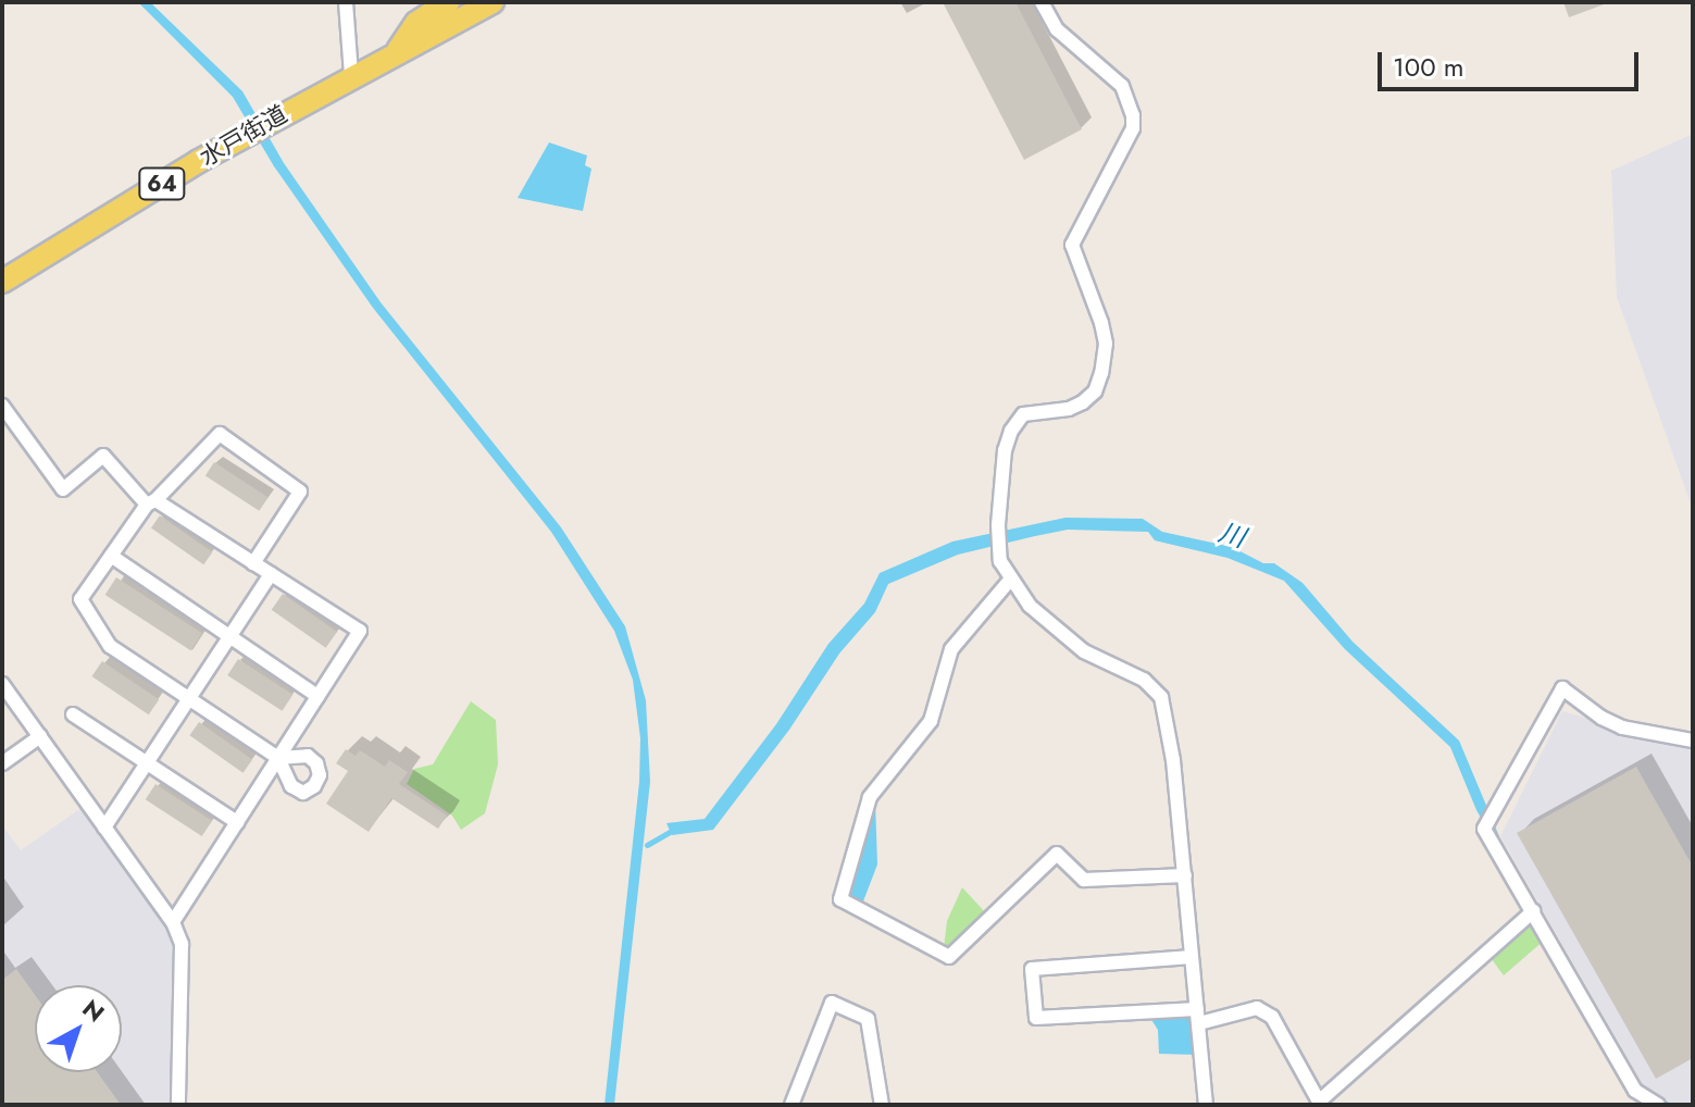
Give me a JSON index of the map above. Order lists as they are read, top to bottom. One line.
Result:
{"streets":{"main road":["水戸街道","64"]},"crossings":[["水戸街道","64"]],"water":["川"],"scale_bar":"100 m","north":"top right"}
